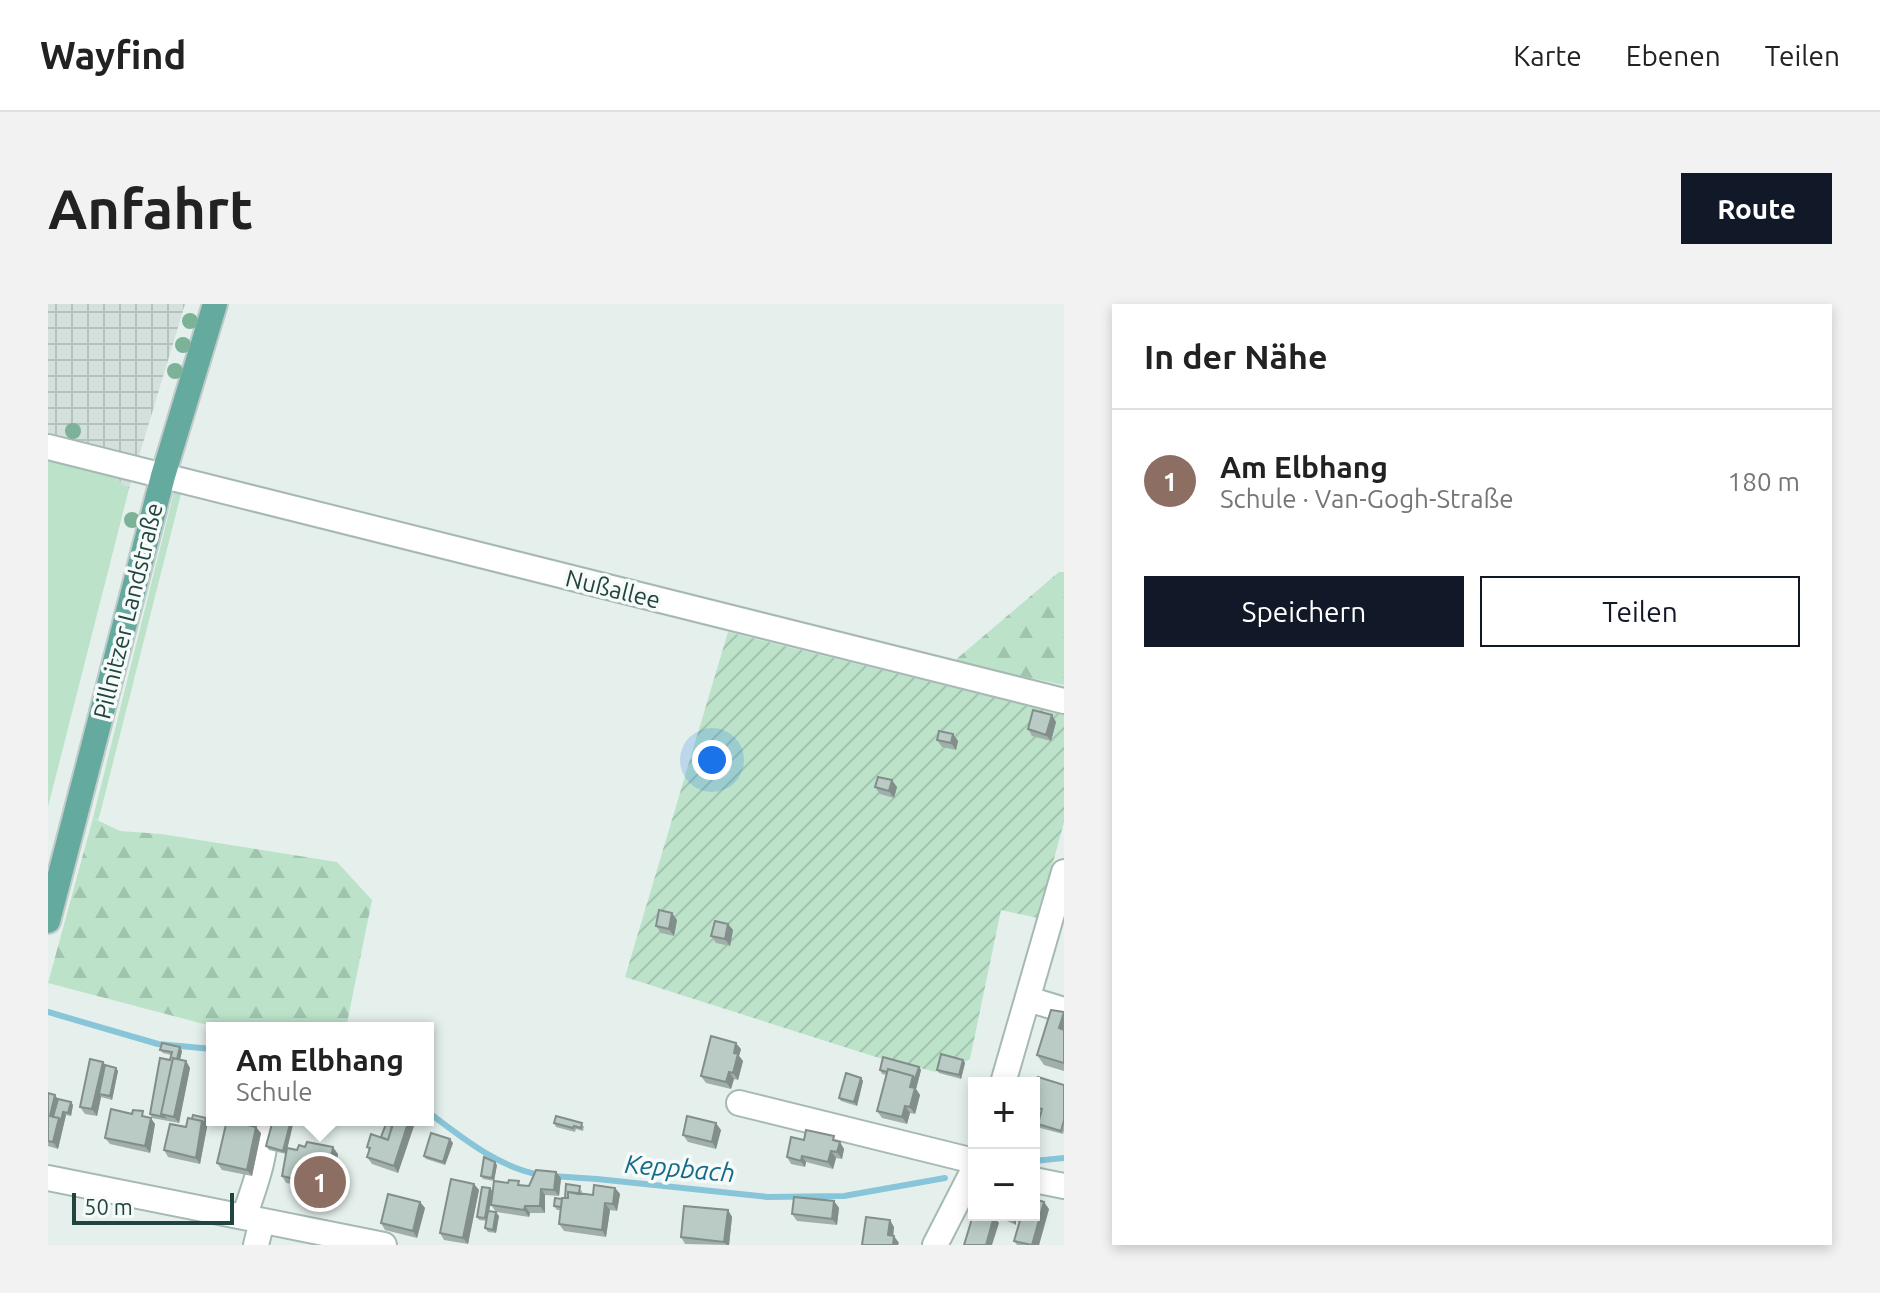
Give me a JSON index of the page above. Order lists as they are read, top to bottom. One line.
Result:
{"streets":{"main road":["Pillnitzer Landstraße"],"street":["Nußallee"]},"crossings":[["Nußallee","Pillnitzer Landstraße"]],"water":["Keppbach"],"scale_bar":"50 m","page":{"header":"Wayfind","nav":["Karte","Ebenen","Teilen"],"buttons":["Route",["Speichern","Teilen"]],"title":"Anfahrt","heading":"In der Nähe","list":[{"mark":"1","name":"Am Elbhang","note":"Schule · Van-Gogh-Straße","value":"180 m"}],"popup":["Am Elbhang","Schule"],"map_buttons":["+","−"],"pins":"1","scale":"50 m"}}
